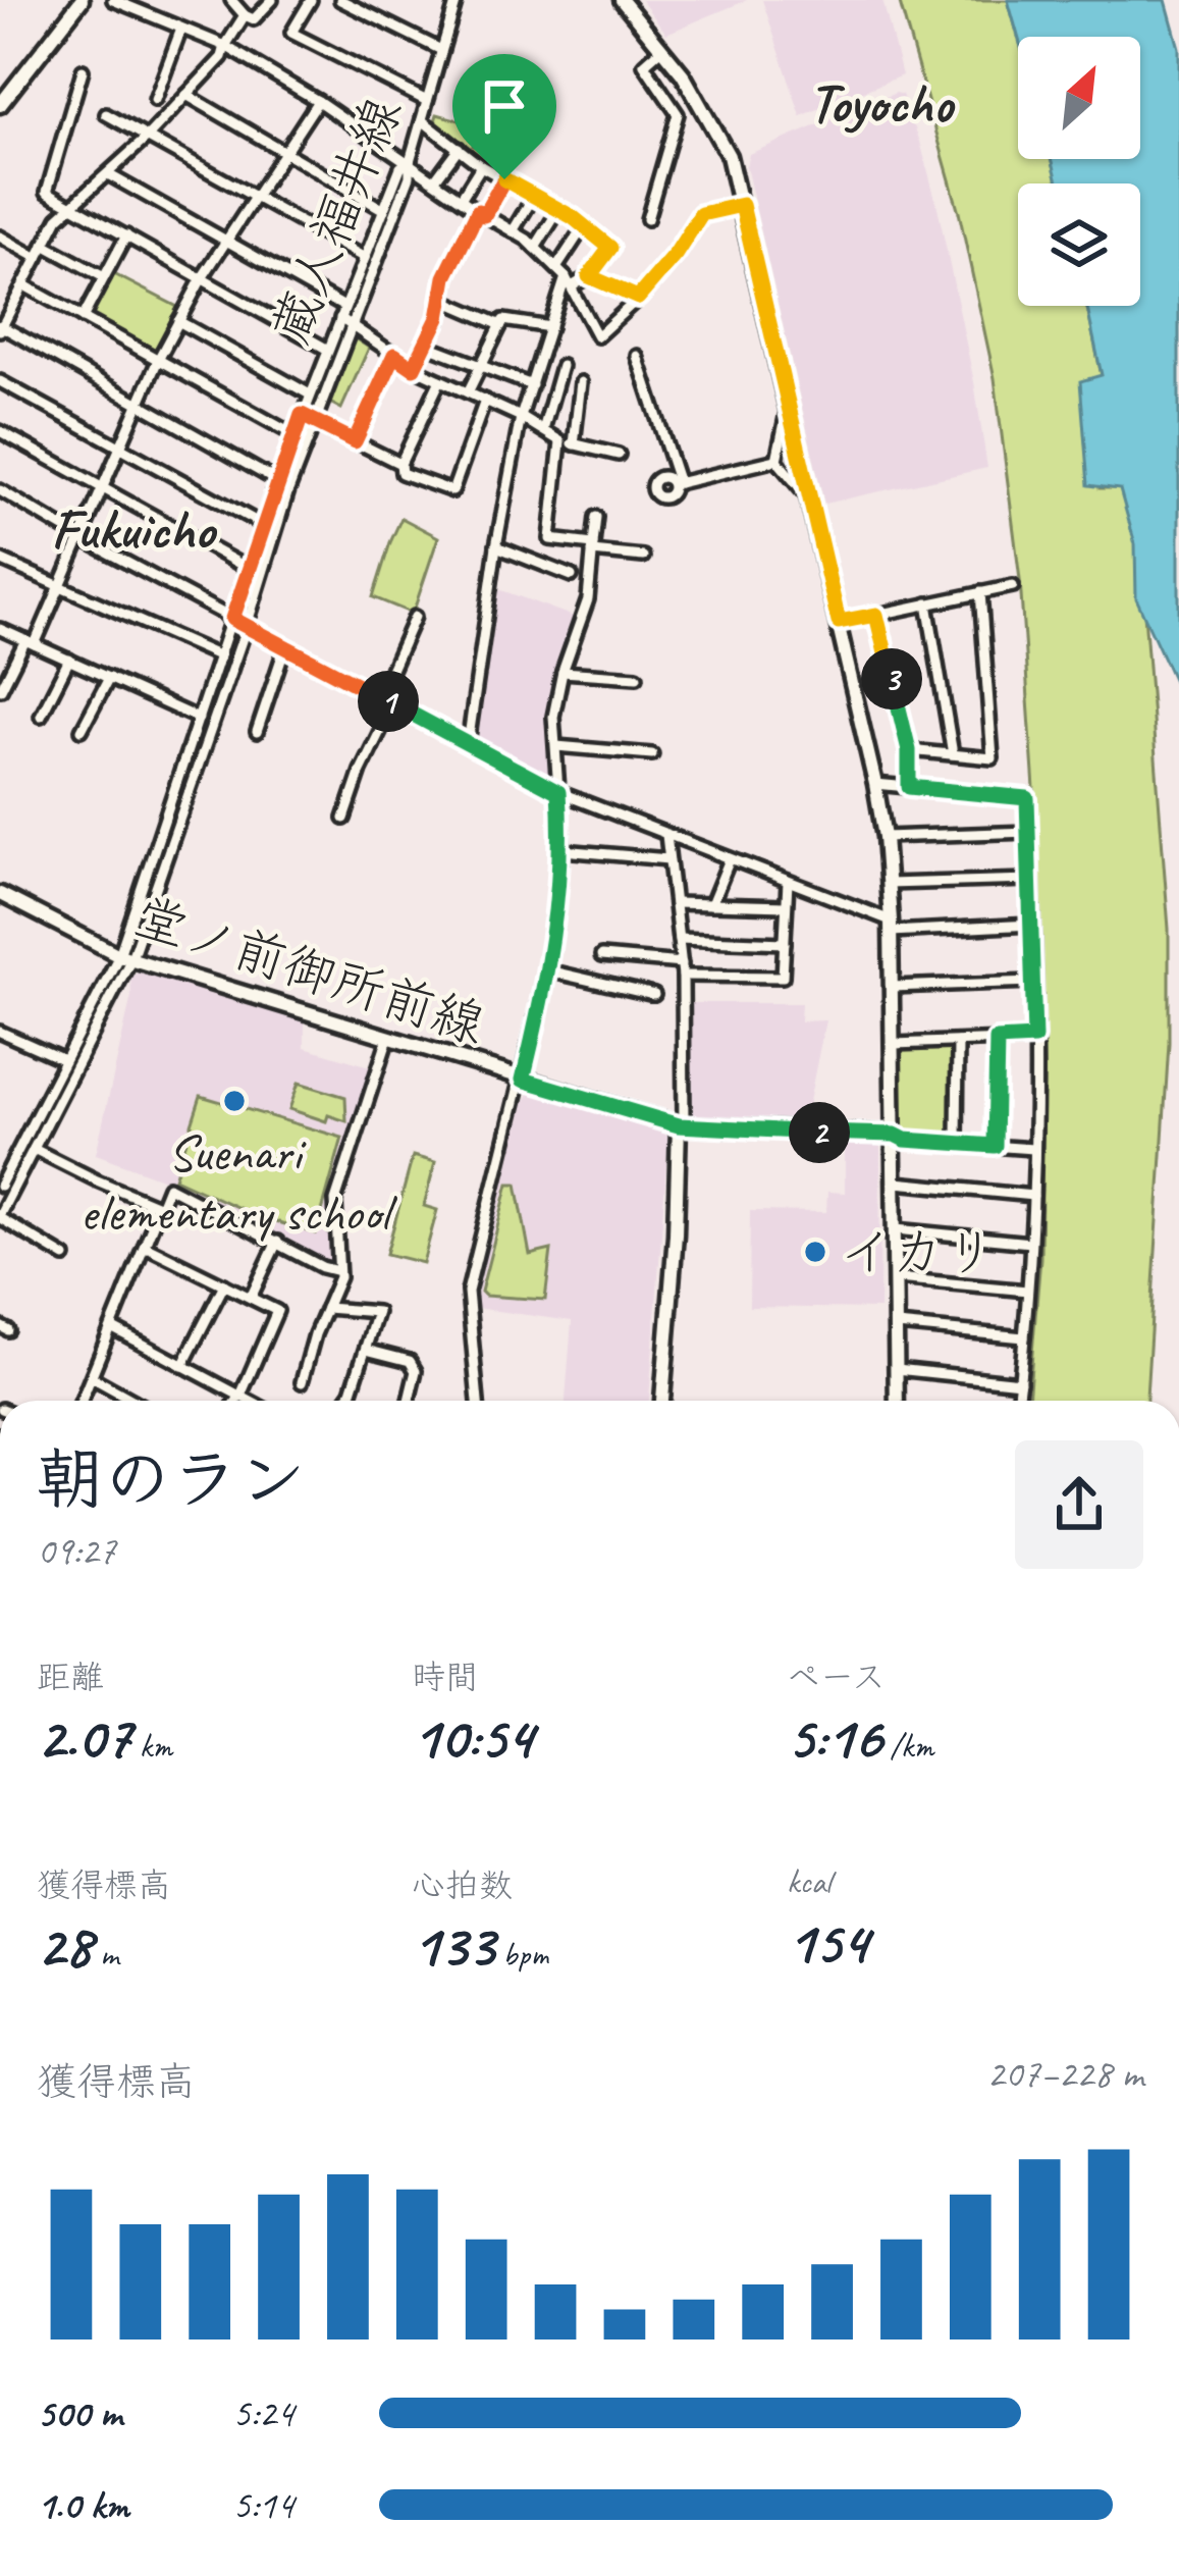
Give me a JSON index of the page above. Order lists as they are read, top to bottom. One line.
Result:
{"streets":{"main road":["堂ノ前御所前線"],"street":["蔵人福井線"]},"crossings":[["蔵人福井線","堂ノ前御所前線"]],"districts":["Toyocho","Fukuicho"],"places":["Suenari elementary school","イカリ"],"north":"top right","page":{"pins":["3","1","2"],"heading":["朝のラン","09:27"],"stats":[["距離","2.07 km"],["時間","10:54"],["ペース","5:16 /km"],["獲得標高","28 m"],["心拍数","133 bpm"],["kcal","154"]],"chart":["獲得標高","207–228 m"],"list":[{"name":"500 m","note":"5:24"},{"name":"1.0 km","note":"5:14"}]}}
